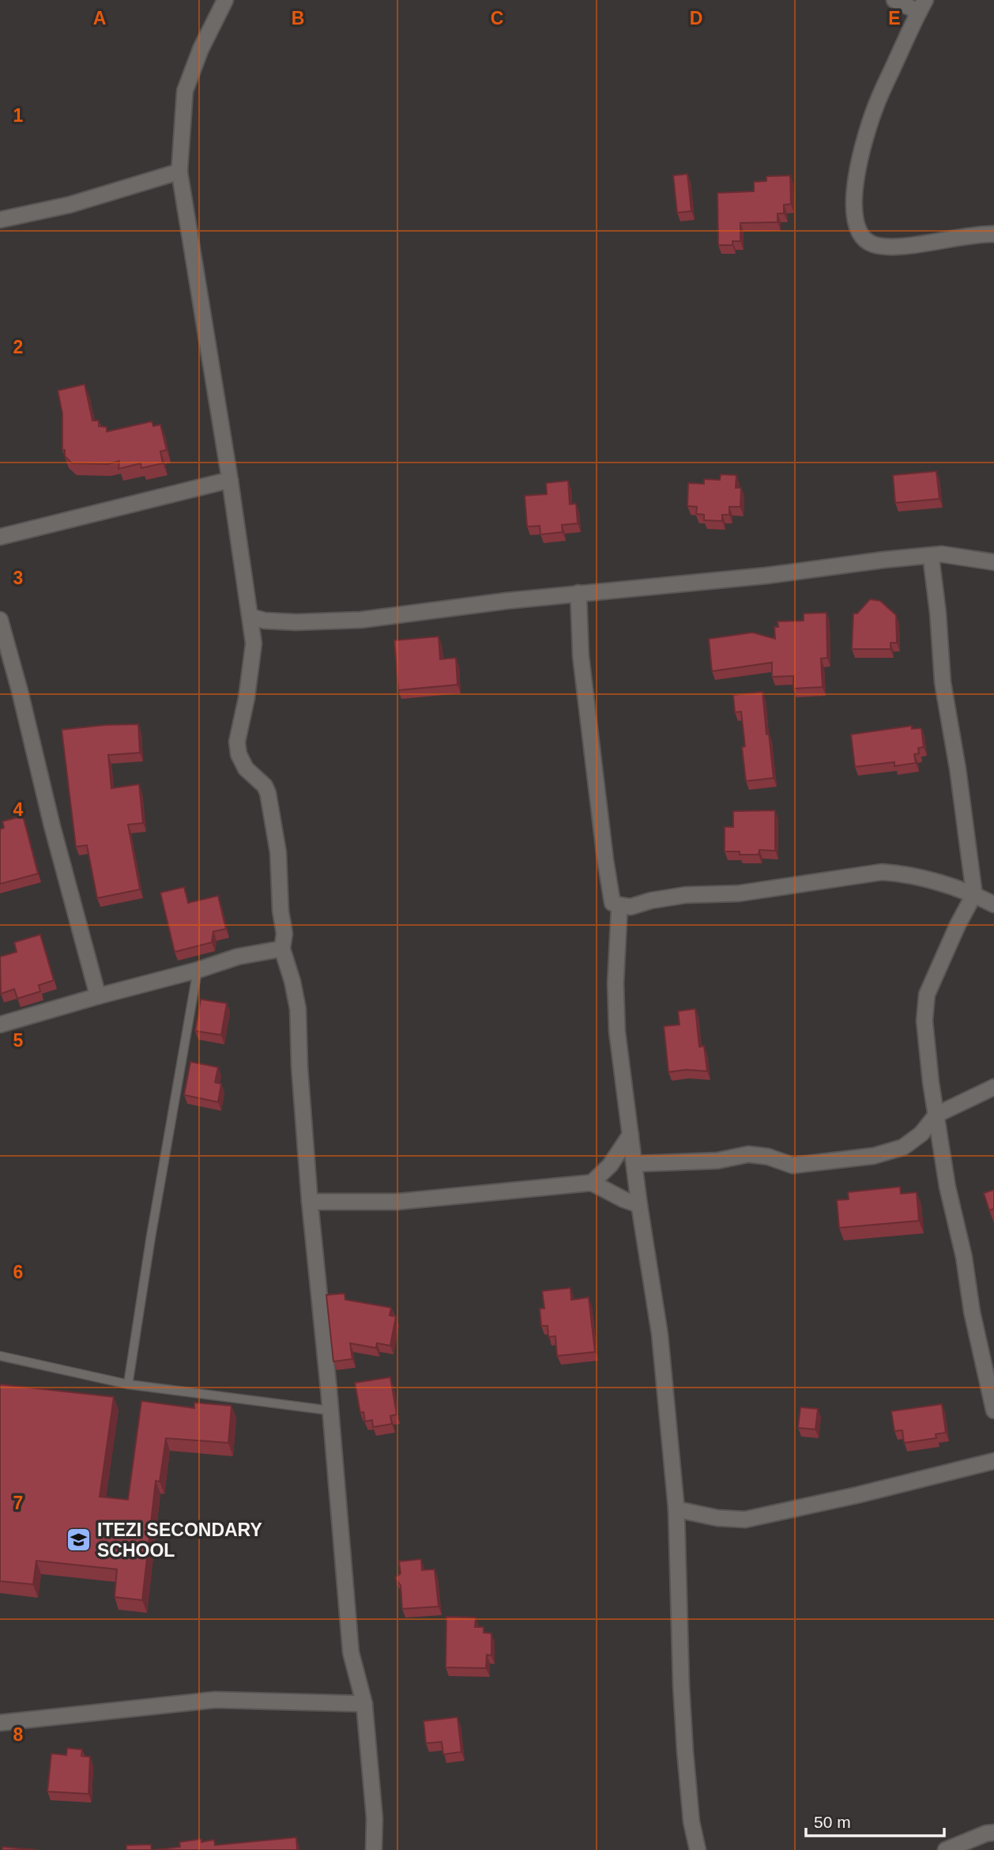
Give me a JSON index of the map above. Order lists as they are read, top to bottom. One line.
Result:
{"places":{"school or university":["ITEZI SECONDARY SCHOOL"]},"scale_bar":"50 m","grid":{"columns":["A","B","C","D","E"],"rows":["1","2","3","4","5","6","7","8"]}}
